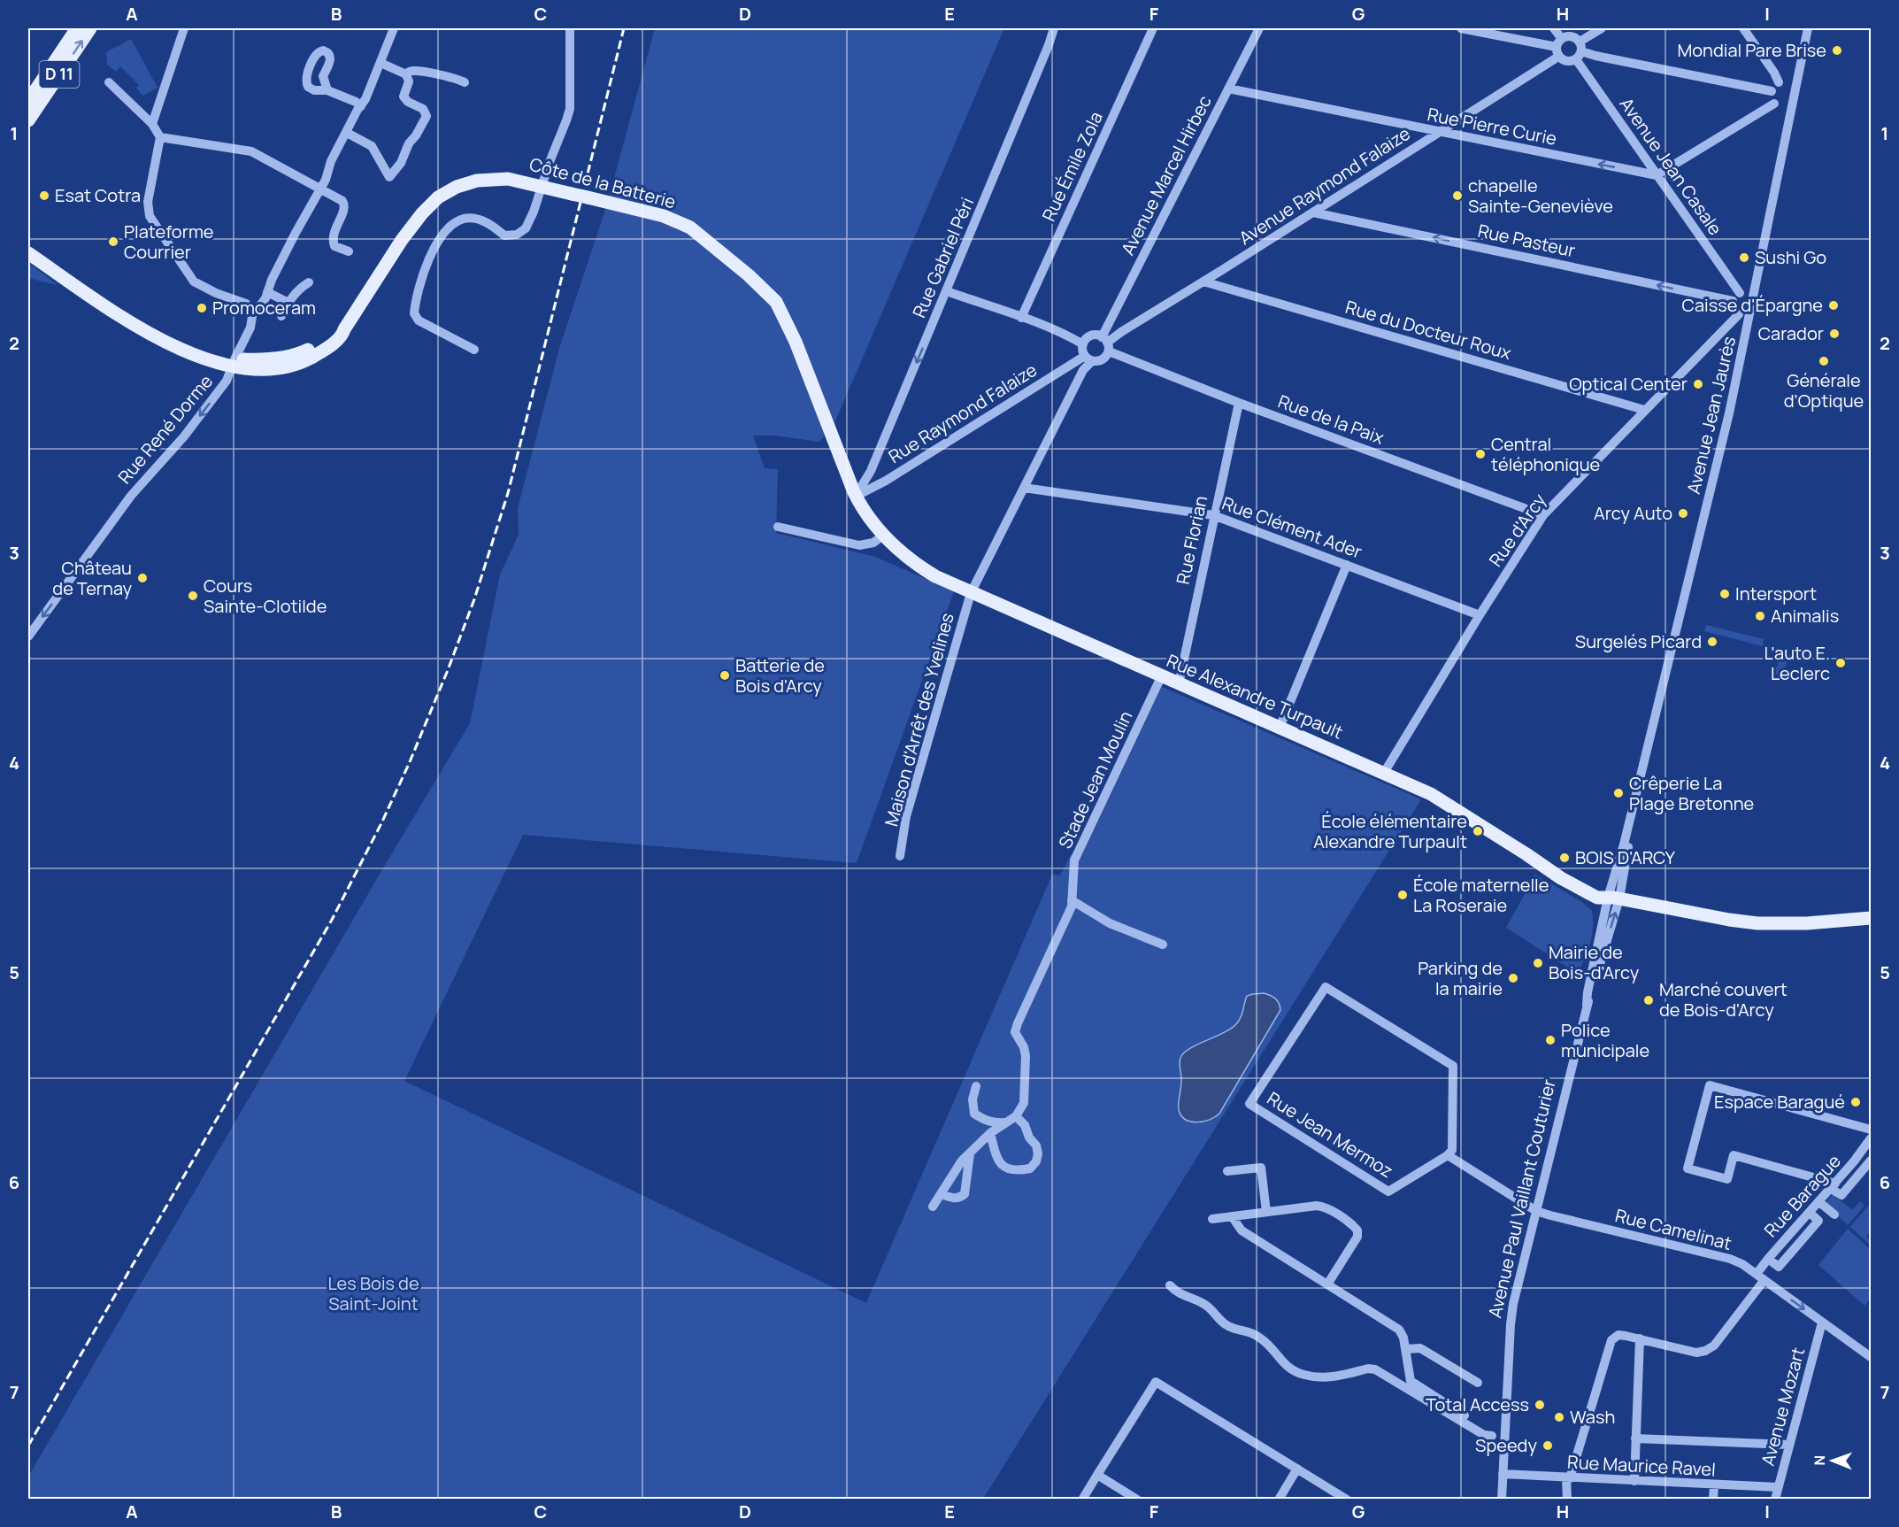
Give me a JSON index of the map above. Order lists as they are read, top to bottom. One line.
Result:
{"streets":{"main road":["D 11","Côte de la Batterie","Rue Alexandre Turpault"],"street":["Rue Pierre Curie","Rue Émile Zola","Avenue Jean Casale","Avenue Marcel Hirbec","Avenue Raymond Falaize","Rue Pasteur","Rue Gabriel Péri","Rue du Docteur Roux","Rue Raymond Falaize","Avenue Jean Jaurès","Rue de la Paix","Rue René Dorme","Rue Clément Ader","Rue d'Arcy","Rue Florian","Maison d'Arrêt des Yvelines","Stade Jean Moulin","Rue Jean Mermoz","Rue Barague","Avenue Paul Vaillant Couturier","Rue Camelinat","Avenue Mozart","Rue Maurice Ravel"]},"crossings":[["Rue Pierre Curie","Avenue Jean Casale"],["Rue Pierre Curie","Avenue Marcel Hirbec"],["Rue Pierre Curie","Avenue Raymond Falaize"],["Avenue Marcel Hirbec","Avenue Raymond Falaize"],["Avenue Marcel Hirbec","Rue Raymond Falaize"],["Avenue Marcel Hirbec","Rue de la Paix"],["Côte de la Batterie","Rue René Dorme"],["Côte de la Batterie","Rue Alexandre Turpault"],["Avenue Raymond Falaize","Rue Pasteur"],["Avenue Raymond Falaize","Rue du Docteur Roux"],["Avenue Raymond Falaize","Rue Raymond Falaize"],["Avenue Raymond Falaize","Rue de la Paix"],["Rue Gabriel Péri","Rue Raymond Falaize"],["Rue Gabriel Péri","Rue Alexandre Turpault"],["Rue du Docteur Roux","Rue d'Arcy"],["Rue Raymond Falaize","Rue de la Paix"],["Rue Raymond Falaize","Rue Alexandre Turpault"],["Avenue Jean Jaurès","Rue Alexandre Turpault"],["Avenue Jean Jaurès","Avenue Paul Vaillant Couturier"],["Rue de la Paix","Rue d'Arcy"],["Rue de la Paix","Rue Florian"],["Rue Clément Ader","Rue d'Arcy"],["Rue Clément Ader","Rue Florian"],["Rue d'Arcy","Rue Alexandre Turpault"],["Rue Florian","Rue Alexandre Turpault"],["Rue Alexandre Turpault","Maison d'Arrêt des Yvelines"],["Rue Alexandre Turpault","Stade Jean Moulin"],["Rue Alexandre Turpault","Avenue Paul Vaillant Couturier"],["Rue Barague","Rue Camelinat"],["Avenue Paul Vaillant Couturier","Rue Camelinat"],["Avenue Paul Vaillant Couturier","Rue Maurice Ravel"],["Rue Camelinat","Avenue Mozart"],["Avenue Mozart","Rue Maurice Ravel"]],"one_way":["Rue Pierre Curie","Rue Pasteur","Rue Gabriel Péri","Rue René Dorme"],"parks":["Les Bois de Saint-Joint"],"places":["Mondial Pare Brise","Esat Cotra","chapelle Sainte-Geneviève","Plateforme Courrier","Sushi Go","Caisse d'Épargne","Promoceram","Carador","Générale d'Optique","Optical Center","Central téléphonique","Arcy Auto","Château de Ternay","Intersport","Cours Sainte-Clotilde","Animalis","Surgelés Picard","L'auto E. Leclerc","Batterie de Bois d'Arcy","Crêperie La Plage Bretonne","École élémentaire Alexandre Turpault","BOIS D'ARCY","École maternelle La Roseraie","Mairie de Bois-d'Arcy","Parking de la mairie","Marché couvert de Bois-d'Arcy","Police municipale","Espace Baragué","Total Access","Wash","Speedy"],"north":"left","grid":{"columns":["A","B","C","D","E","F","G","H","I"],"rows":["1","2","3","4","5","6","7"]}}
